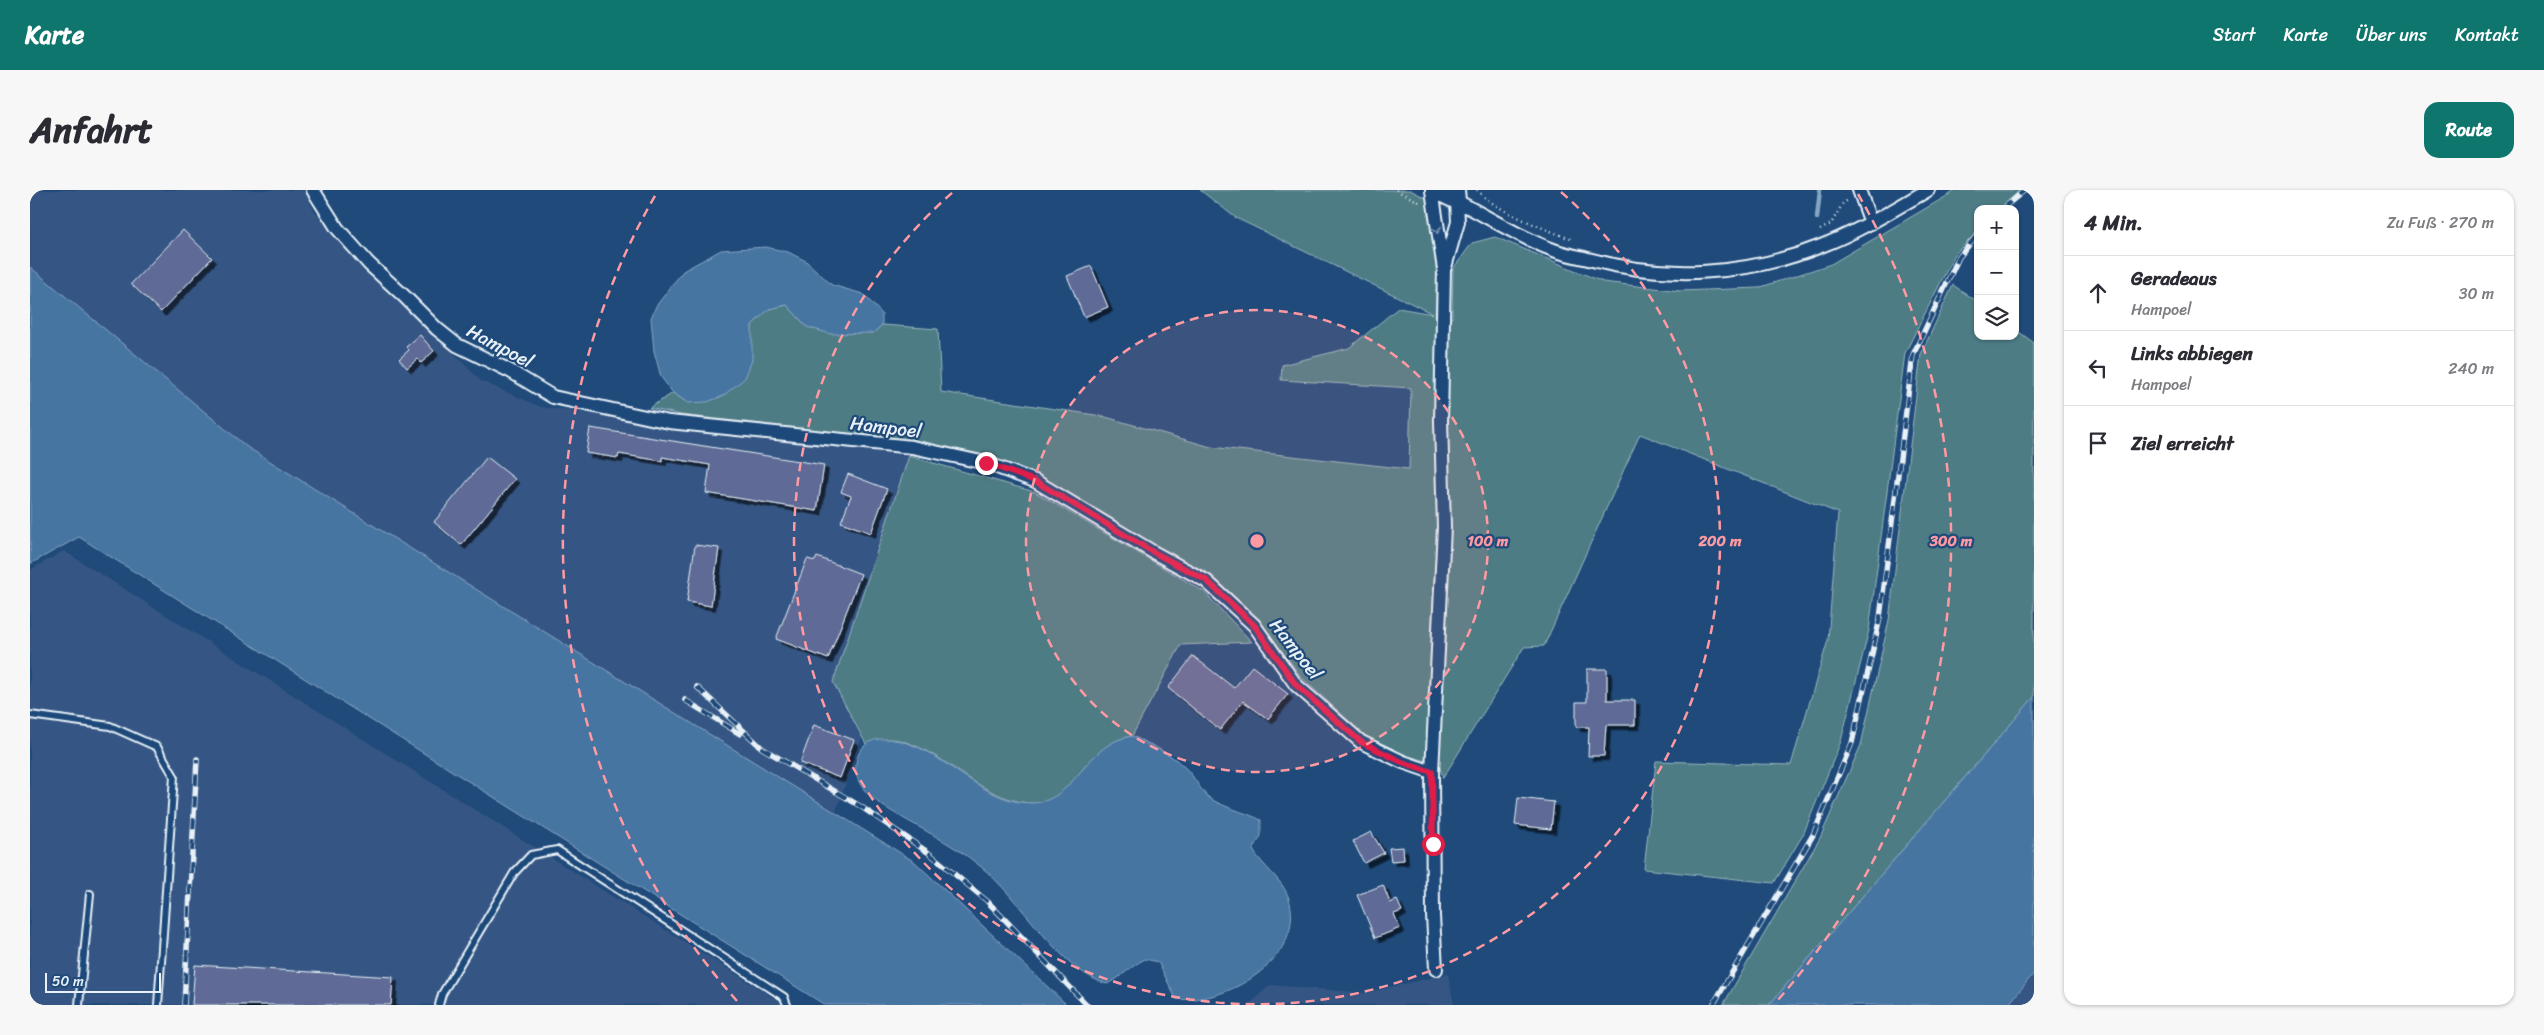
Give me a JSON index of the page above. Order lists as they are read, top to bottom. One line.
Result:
{"streets":{"street":["Hampoel"]},"scale_bar":"50 m","page":{"header":"Karte","nav":["Start","Karte","Über uns","Kontakt"],"title":"Anfahrt","buttons":"Route","heading":["4 Min.","Zu Fuß · 270 m"],"map_buttons":["+","−"],"list":[["Geradeaus","Hampoel","30 m"],["Links abbiegen","Hampoel","240 m"],"Ziel erreicht"],"scale":"50 m"},"rings":["100 m","200 m","300 m"]}
